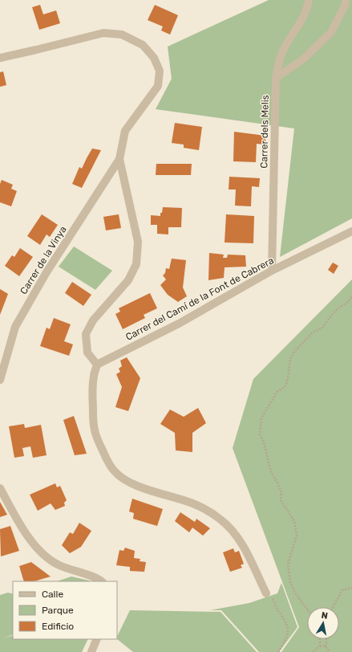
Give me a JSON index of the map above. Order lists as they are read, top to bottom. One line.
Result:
{"streets":{"street":["Carrer dels Melis","Carrer de la Vinya","Carrer del Camí de la Font de Cabrera"]},"crossings":[["Carrer dels Melis","Carrer del Camí de la Font de Cabrera"]],"legend":["Calle","Parque","Edificio"],"north":"top"}
